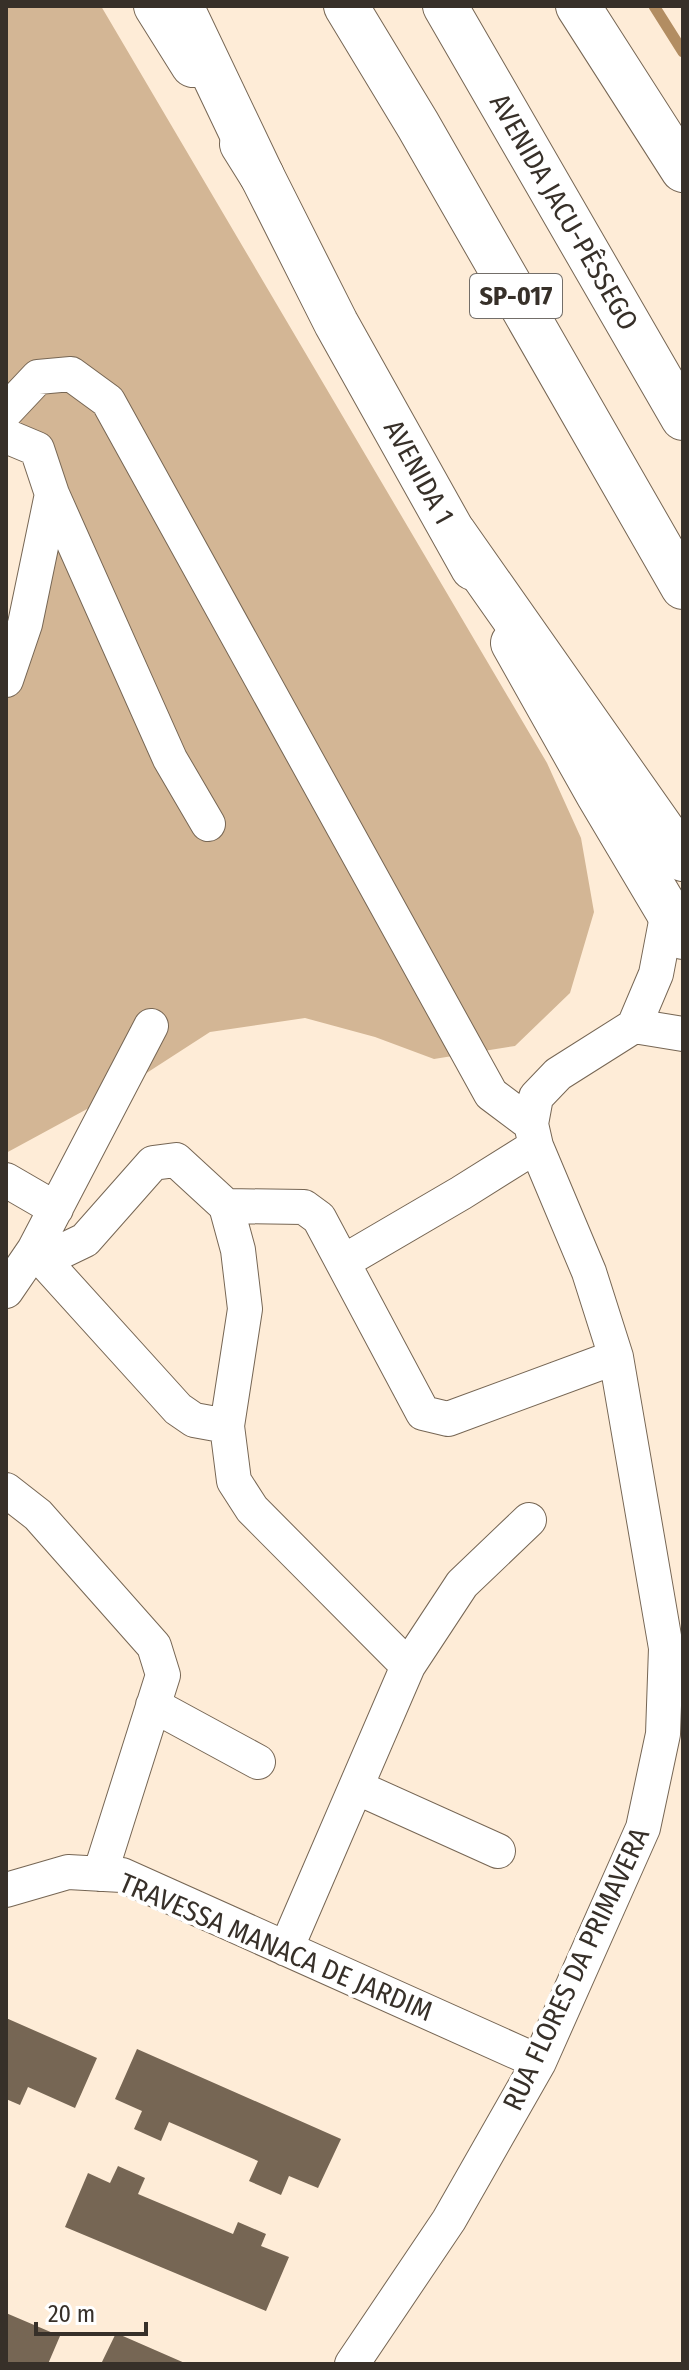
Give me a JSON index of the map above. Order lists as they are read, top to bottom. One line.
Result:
{"streets":{"main road":["AVENIDA JACU-PÊSSEGO","SP-017","AVENIDA 1"],"street":["TRAVESSA MANACA DE JARDIM","RUA FLORES DA PRIMAVERA"]},"crossings":[["TRAVESSA MANACA DE JARDIM","RUA FLORES DA PRIMAVERA"]],"scale_bar":"20 m"}
